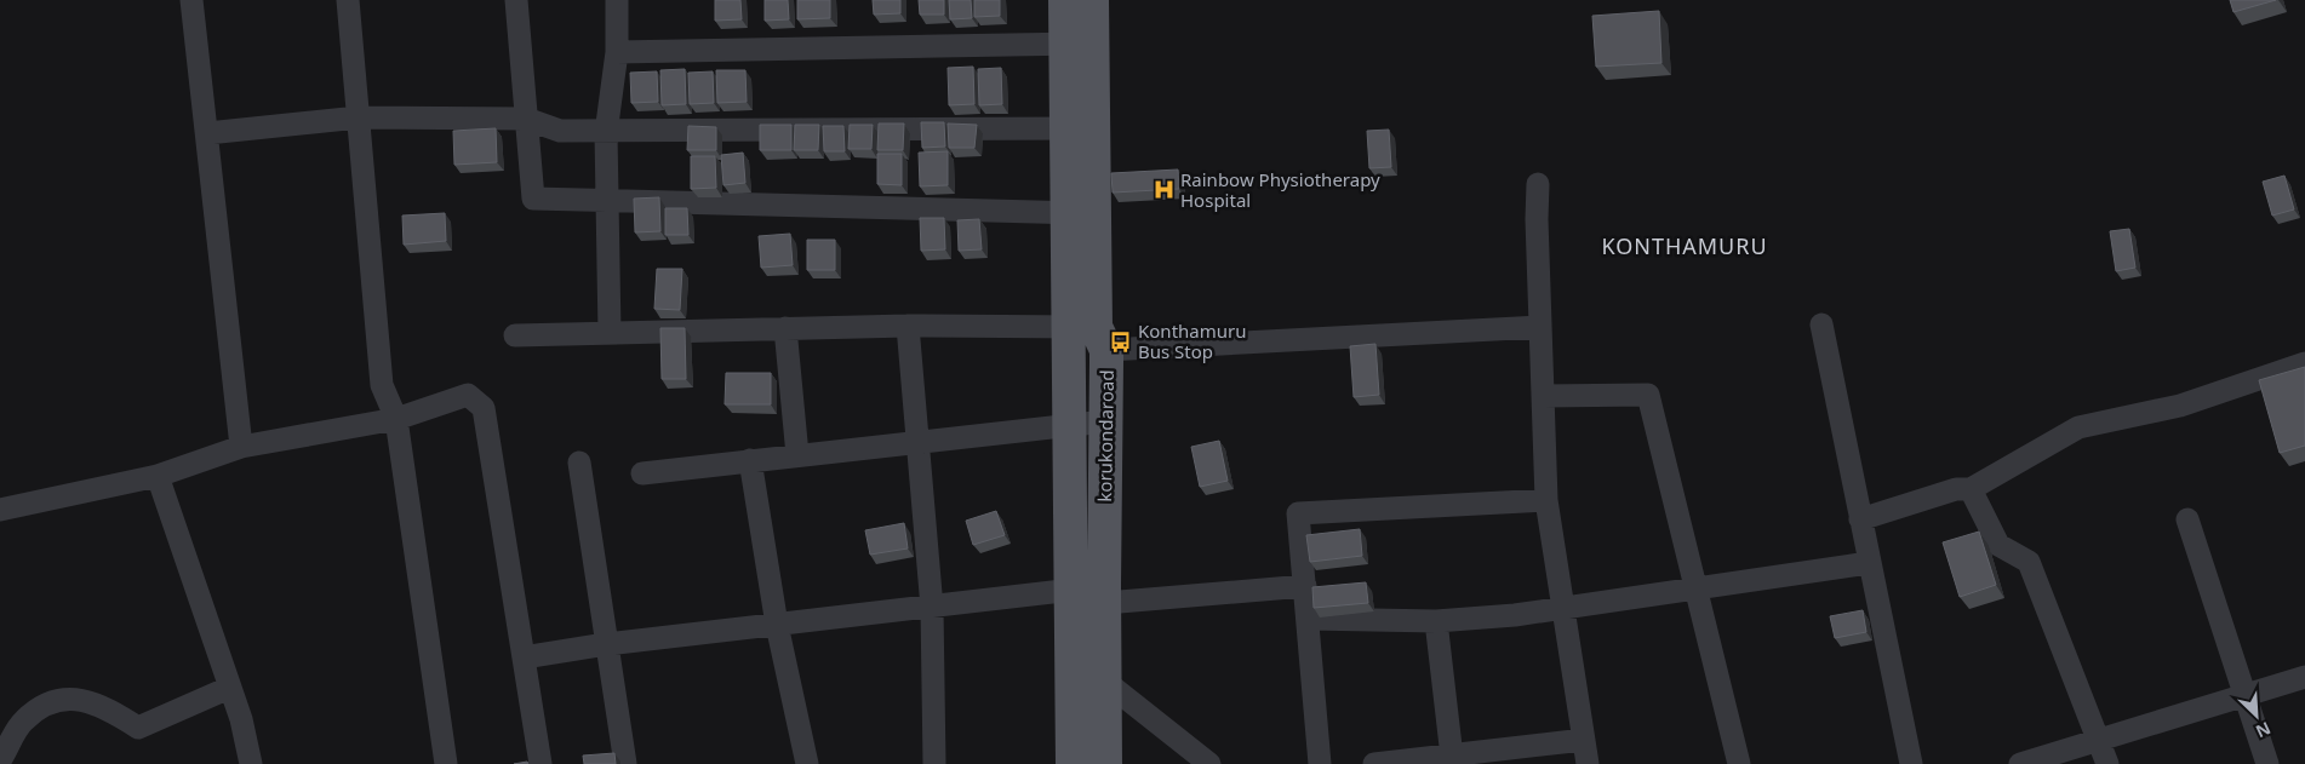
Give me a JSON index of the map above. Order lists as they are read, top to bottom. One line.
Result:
{"streets":{"main road":["korukondaroad"]},"districts":["KONTHAMURU"],"places":{"hospital":["Rainbow Physiotherapy Hospital"],"bus stop":["Konthamuru Bus Stop"]},"north":"bottom right"}
